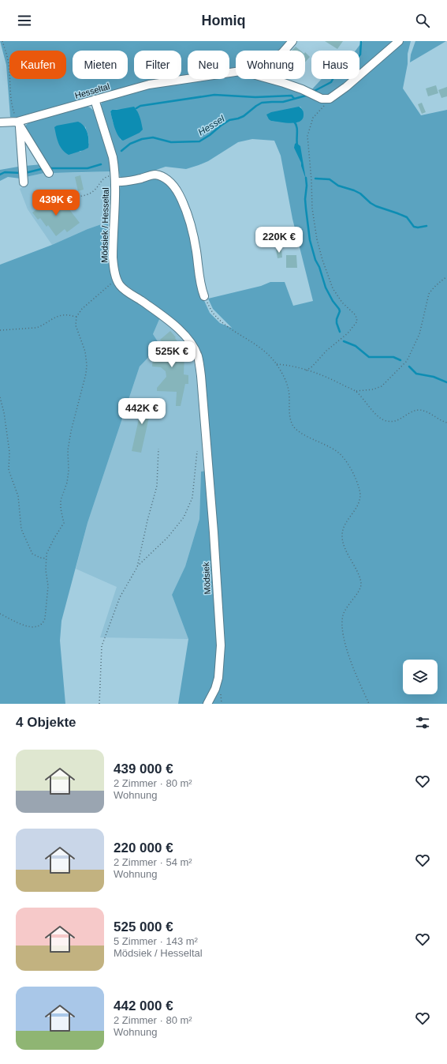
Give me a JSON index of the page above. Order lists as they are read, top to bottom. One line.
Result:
{"streets":{"street":["Hesseltal","Mödsiek / Hesseltal","Mödsiek"]},"crossings":[["Hesseltal","Mödsiek / Hesseltal"],["Mödsiek / Hesseltal","Mödsiek"]],"water":["Hessel"],"page":{"header":"Homiq","chip":["Kaufen","Mieten","Filter","Neu","Wohnung","Haus"],"price":["439K €","220K €","525K €","442K €"],"heading":"4 Objekte","list":[{"name":"439 000 €","note":"2 Zimmer · 80 m² · Wohnung"},{"name":"220 000 €","note":"2 Zimmer · 54 m² · Wohnung"},{"name":"525 000 €","note":"5 Zimmer · 143 m² · Mödsiek / Hesseltal"},{"name":"442 000 €","note":"2 Zimmer · 80 m² · Wohnung"}]}}
